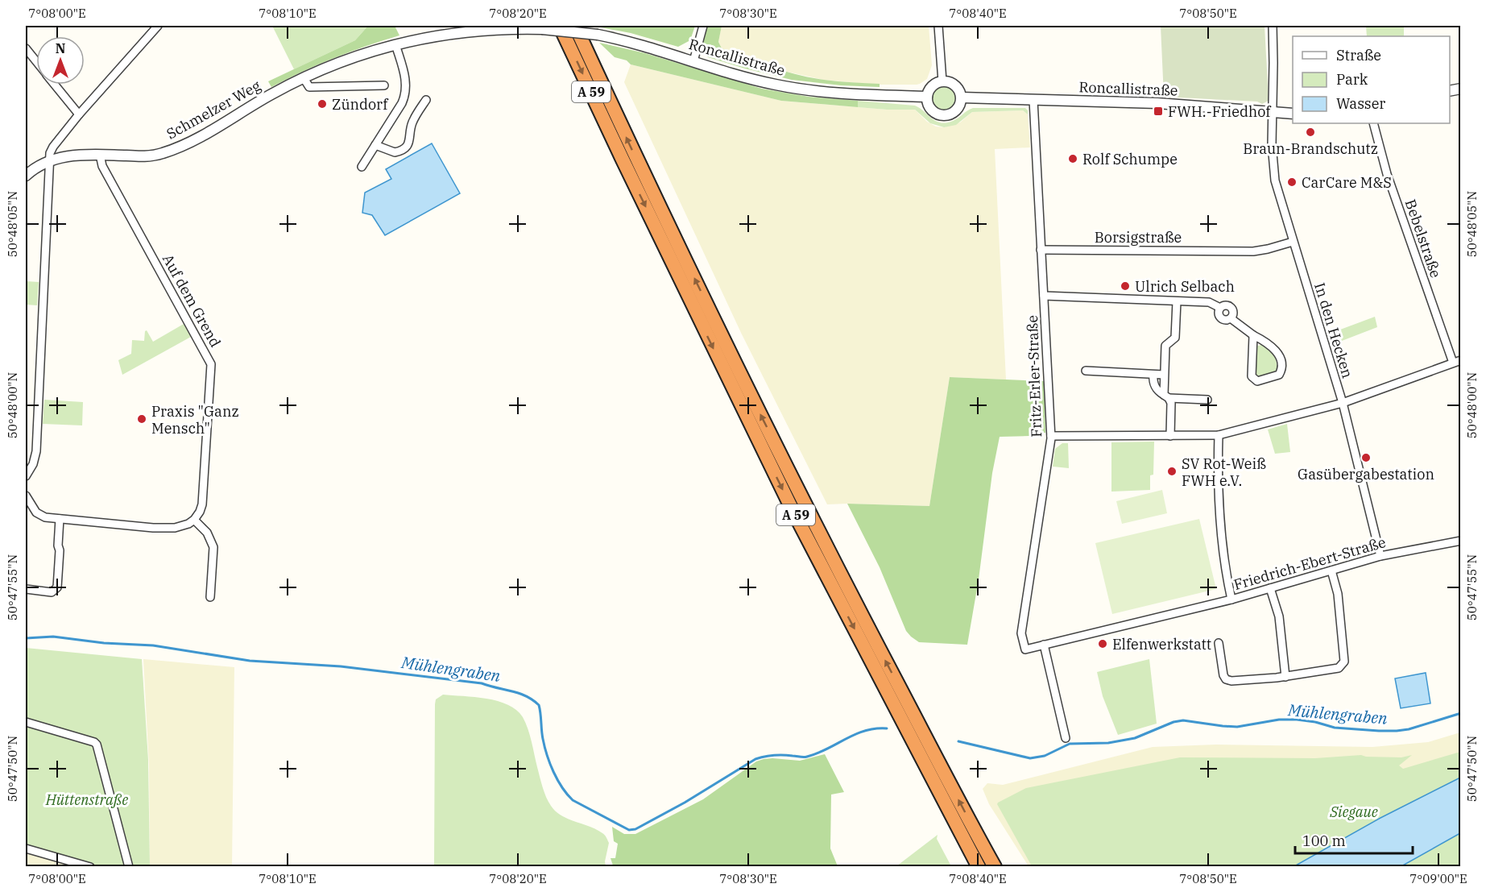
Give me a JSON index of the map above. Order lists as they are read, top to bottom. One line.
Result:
{"streets":{"highway":["A 59"],"street":["Roncallistraße","Schmelzer Weg","Borsigstraße","Bebelstraße","Auf dem Grend","In den Hecken","Fritz-Erler-Straße","Friedrich-Ebert-Straße"]},"crossings":[["Roncallistraße","Schmelzer Weg"],["Roncallistraße","In den Hecken"],["Roncallistraße","Fritz-Erler-Straße"],["Schmelzer Weg","Auf dem Grend"],["Borsigstraße","In den Hecken"],["Borsigstraße","Fritz-Erler-Straße"],["In den Hecken","Friedrich-Ebert-Straße"],["Fritz-Erler-Straße","Friedrich-Ebert-Straße"]],"water":["Mühlengraben"],"parks":["Hüttenstraße","Siegaue"],"places":{"other":["Zündorf","Braun-Brandschutz","Rolf Schumpe","CarCare M&S","Ulrich Selbach","Praxis \"Ganz Mensch\"","Gasübergabestation","SV Rot-Weiß FWH e.V.","Elfenwerkstatt"],"transit":["FWH.-Friedhof"]},"legend":["Straße","Park","Wasser"],"scale_bar":"100 m","north":"top","coordinates":["7°08'00\"E","7°08'10\"E","7°08'20\"E","7°08'30\"E","7°08'40\"E","7°08'50\"E","50°48'05\"N","50°48'00\"N","50°47'55\"N","50°47'50\"N","7°09'00\"E"]}
